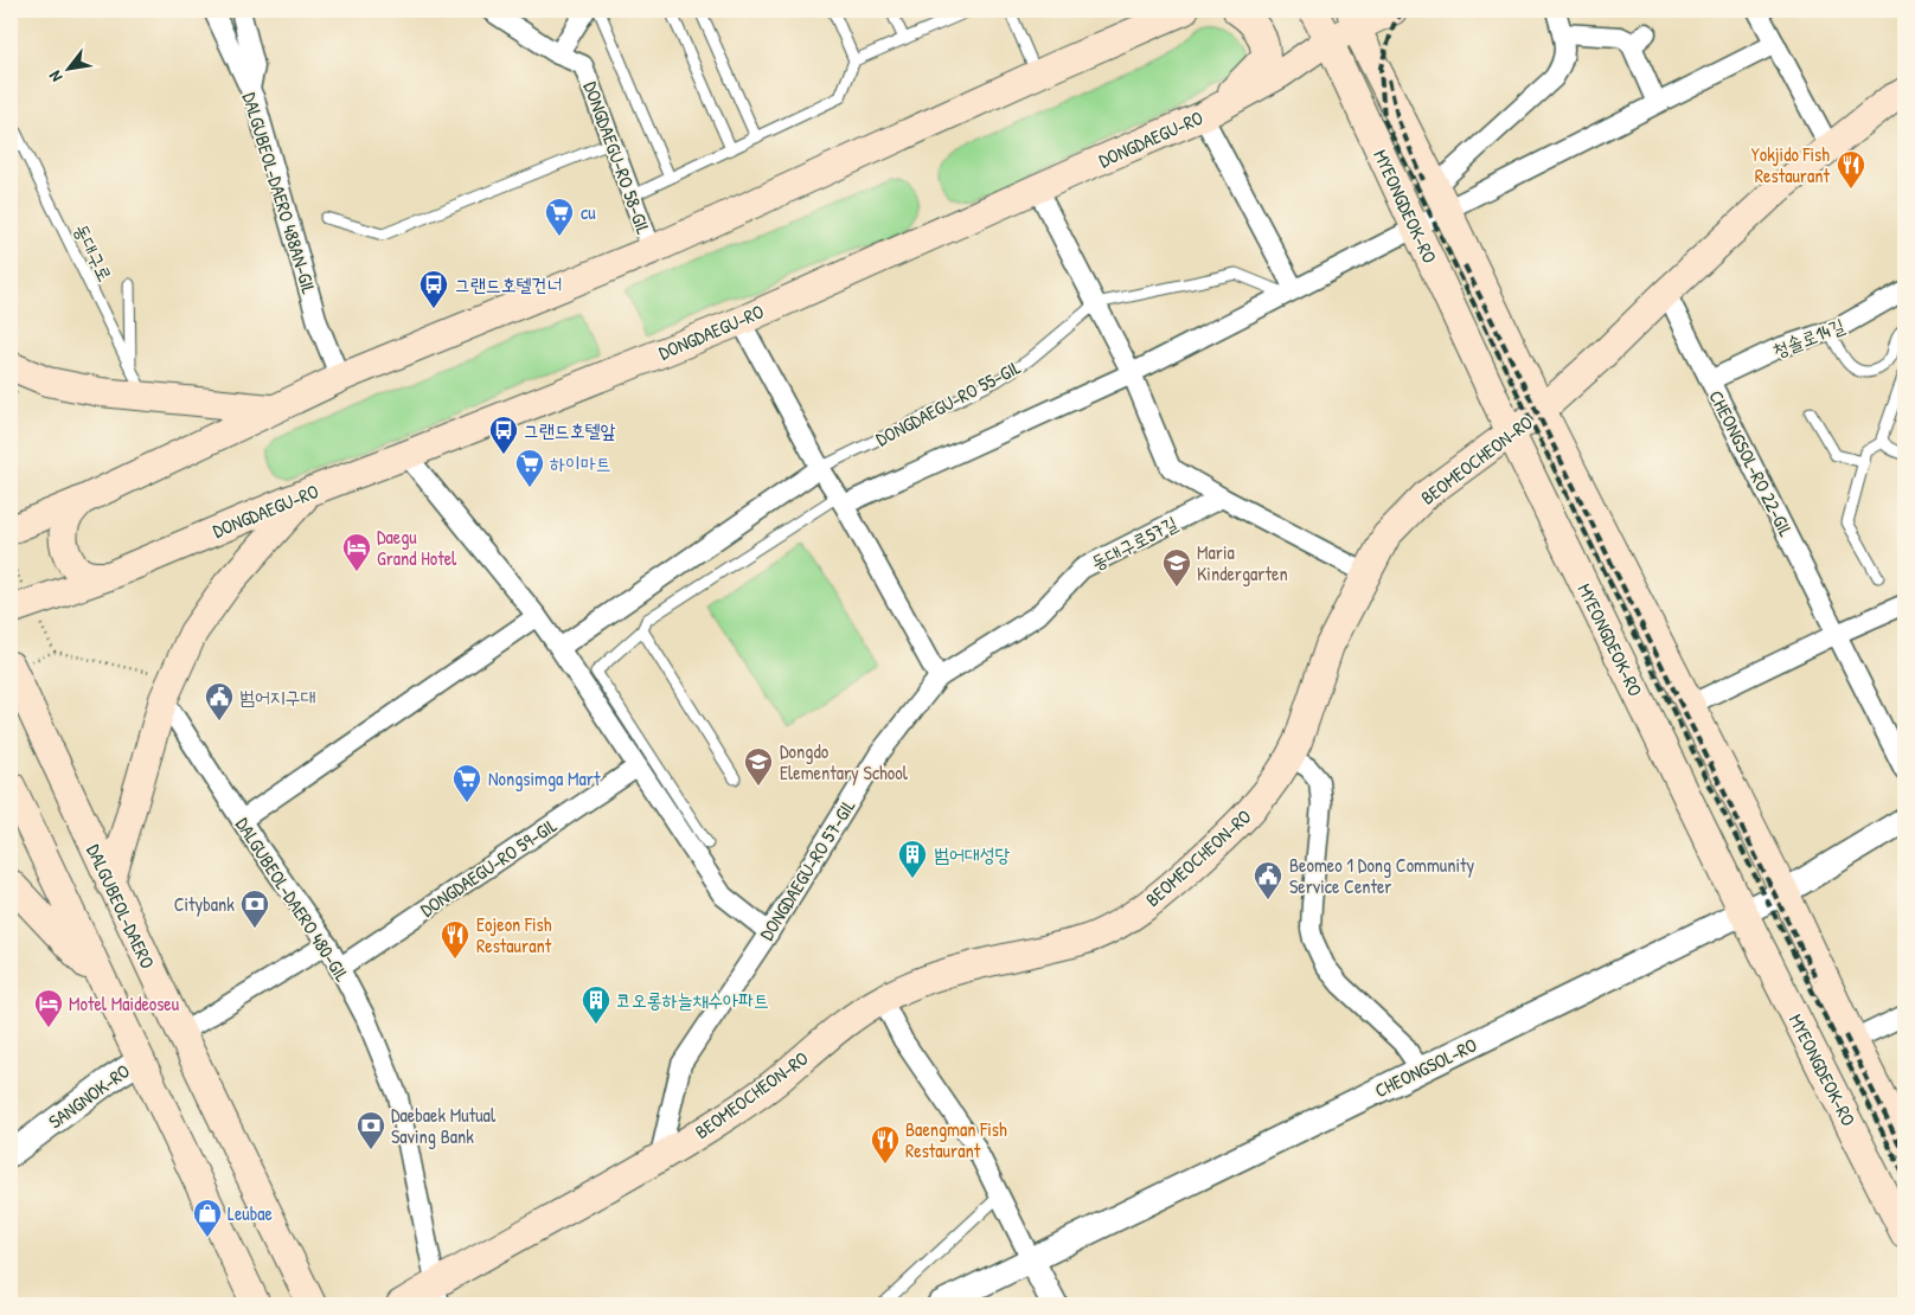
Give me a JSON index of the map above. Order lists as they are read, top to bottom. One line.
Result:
{"streets":{"main road":["DONGDAEGU-RO","MYEONGDEOK-RO","BEOMEOCHEON-RO","DALGUBEOL-DAERO"],"street":["DONGDAEGU-RO 58-GIL","DALGUBEOL-DAERO 488AN-GIL","청솔로14길","CHEONGSOL-RO 22-GIL","동대구로57길","DONGDAEGU-RO 59-GIL","DONGDAEGU-RO 57-GIL","DALGUBEOL-DAERO 480-GIL","CHEONGSOL-RO","SANGNOK-RO"],"lane":["동대구로","DONGDAEGU-RO 55-GIL"]},"crossings":[["DONGDAEGU-RO","MYEONGDEOK-RO"],["MYEONGDEOK-RO","BEOMEOCHEON-RO"],["MYEONGDEOK-RO","CHEONGSOL-RO"],["청솔로14길","CHEONGSOL-RO 22-GIL"],["BEOMEOCHEON-RO","CHEONGSOL-RO 22-GIL"],["BEOMEOCHEON-RO","DONGDAEGU-RO 57-GIL"],["BEOMEOCHEON-RO","DALGUBEOL-DAERO 480-GIL"],["동대구로57길","DONGDAEGU-RO 57-GIL"],["DONGDAEGU-RO 59-GIL","DALGUBEOL-DAERO 480-GIL"]],"places":{"restaurant":["Yokjido Fish Restaurant","Eojeon Fish Restaurant","Baengman Fish Restaurant"],"supermarket":["cu","하이마트","Nongsimga Mart"],"bus stop":["그랜드호텔건너","그랜드호텔앞"],"hotel":["Daegu Grand Hotel","Motel Maideoseu"],"school or university":["Maria Kindergarten","Dongdo Elementary School"],"public building":["범어지구대","Beomeo 1 Dong Community Service Center"],"building":["범어대성당","코오롱하늘채수아파트"],"bank":["Citybank","Daebaek Mutual Saving Bank"],"shop":["Leubae"]},"north":"bottom left"}
